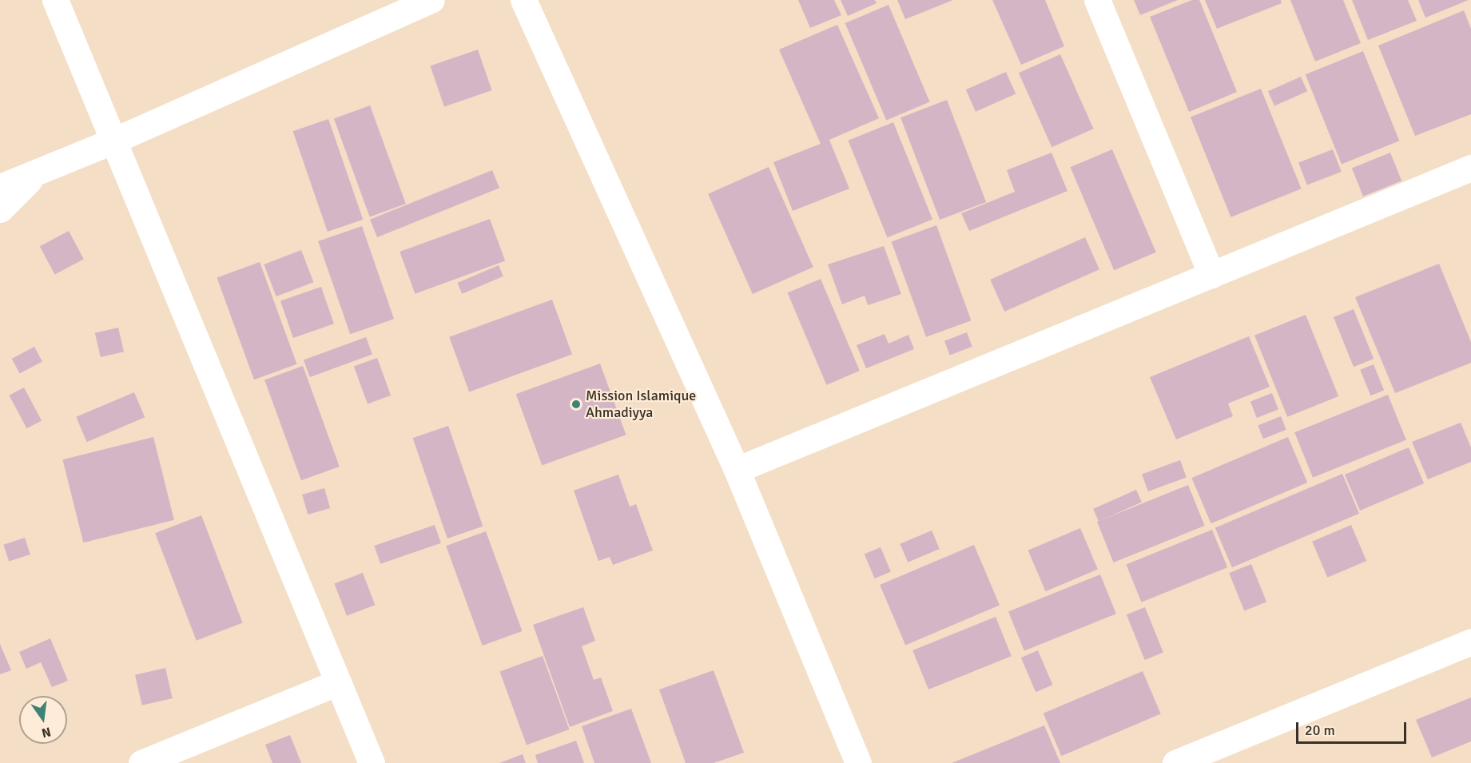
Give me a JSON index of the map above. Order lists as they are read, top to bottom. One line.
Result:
{"places":["Mission Islamique Ahmadiyya"],"scale_bar":"20 m","north":"bottom"}
